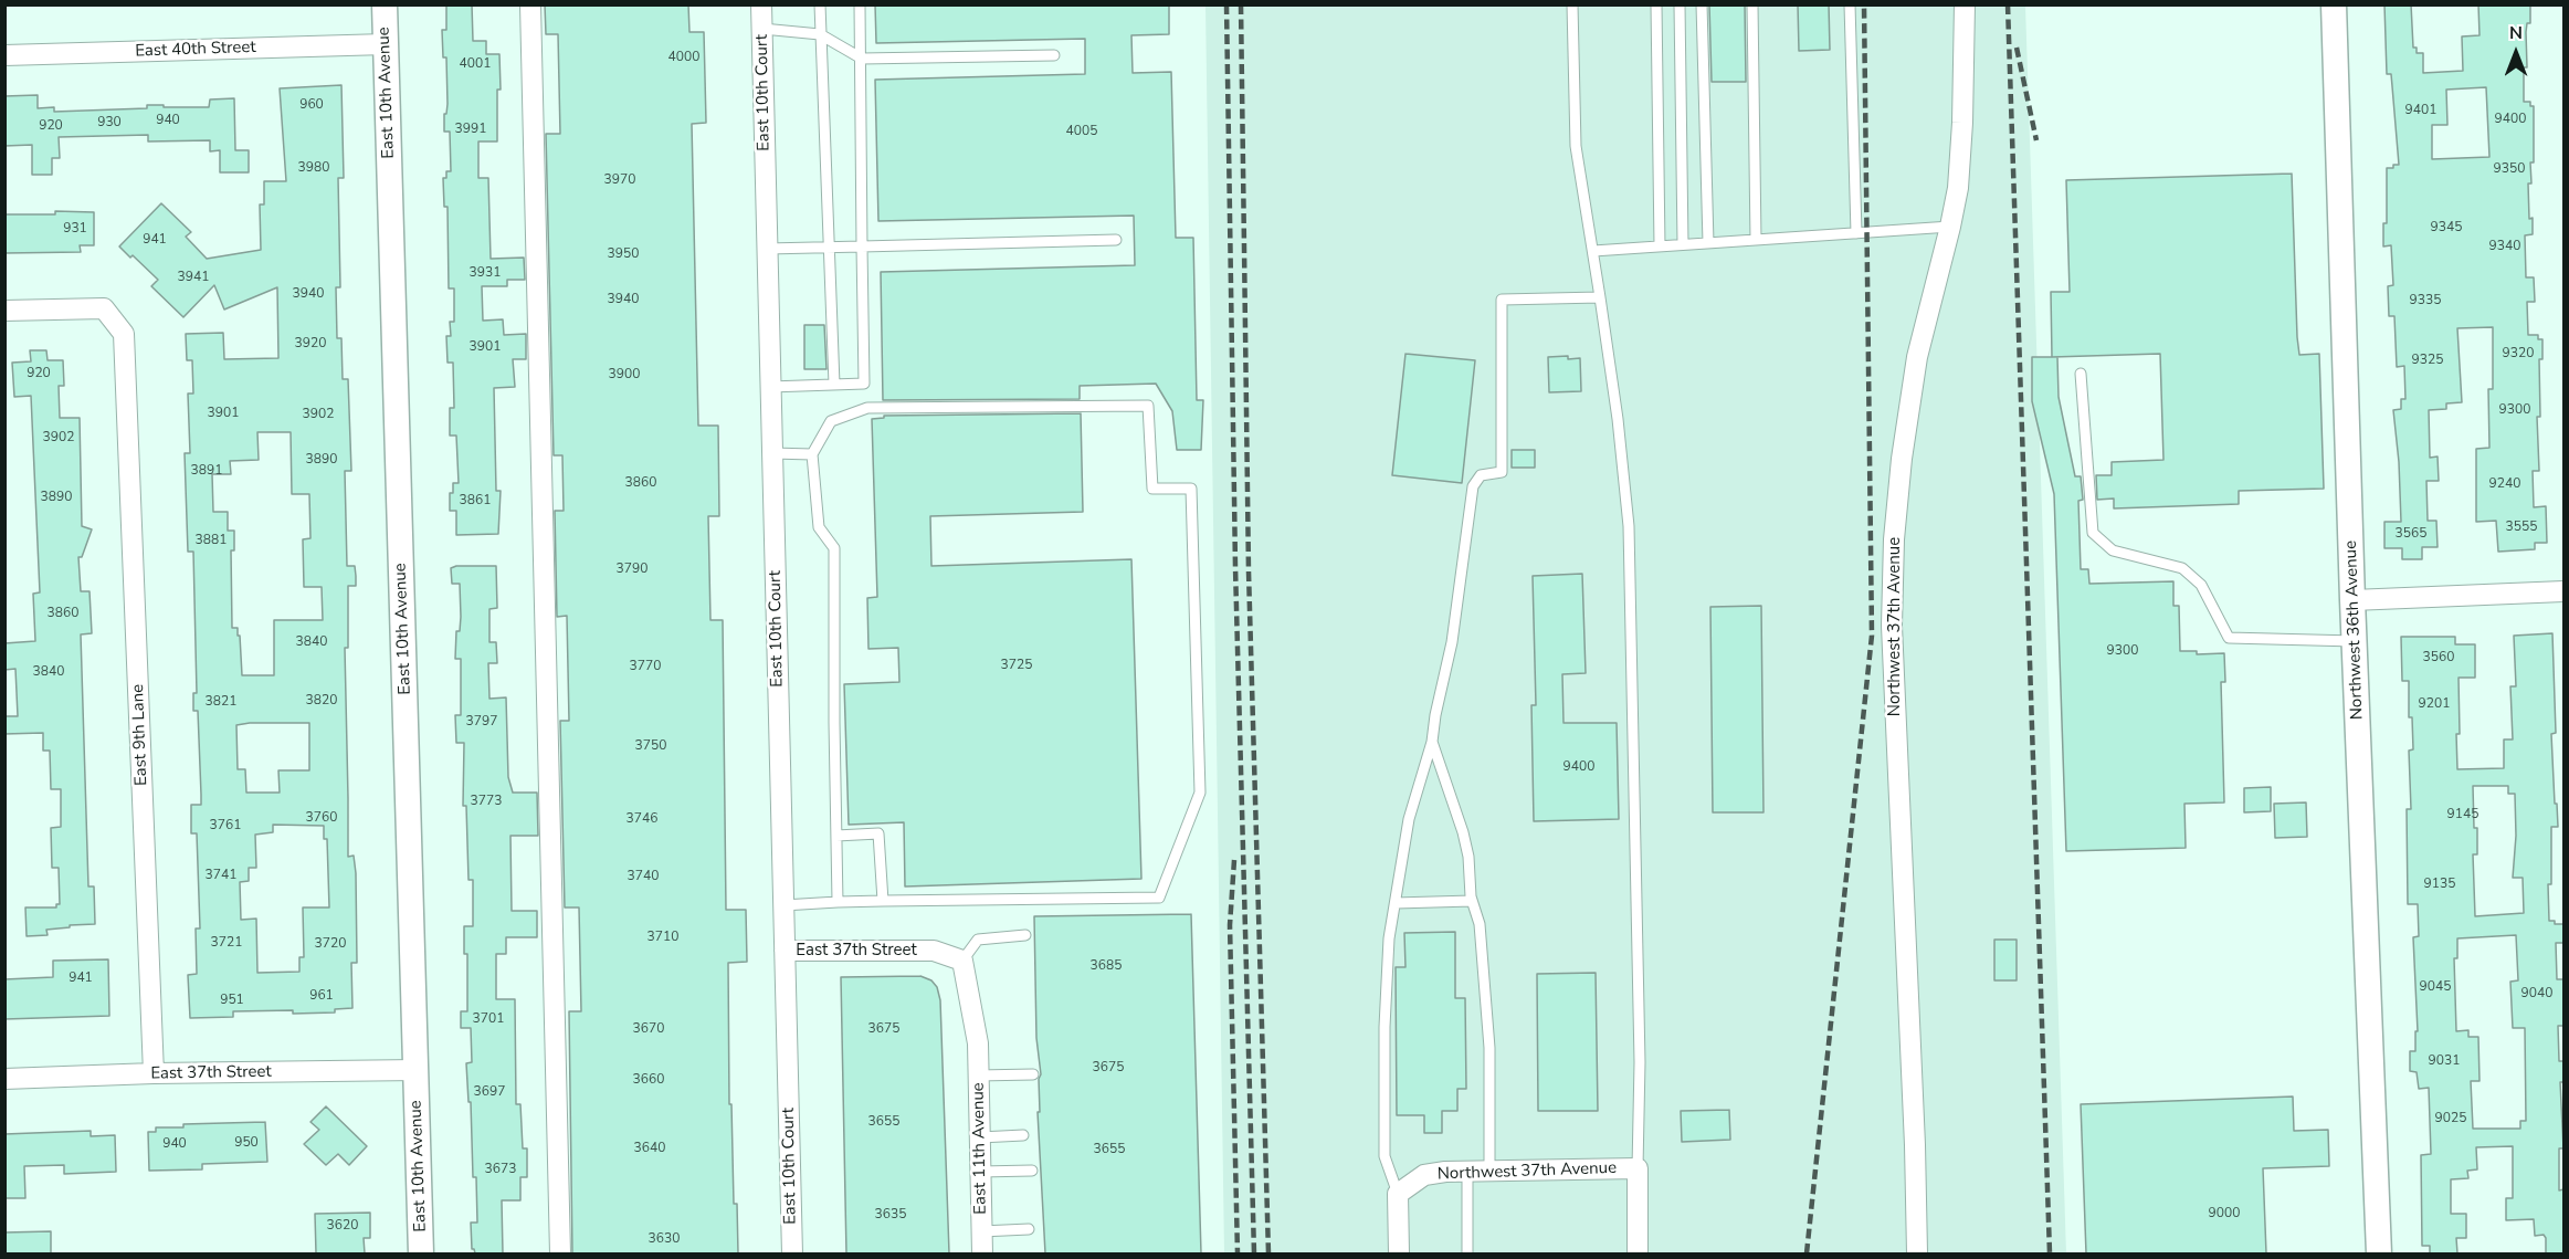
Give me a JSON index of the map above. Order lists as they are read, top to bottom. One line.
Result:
{"streets":{"street":["East 40th Street","East 10th Avenue","East 10th Court","Northwest 37th Avenue","Northwest 36th Avenue","East 9th Lane","East 37th Street","East 11th Avenue"]},"crossings":[["East 40th Street","East 10th Avenue"],["East 10th Avenue","East 37th Street"],["East 10th Court","East 37th Street"],["East 9th Lane","East 37th Street"],["East 37th Street","East 11th Avenue"]],"house_numbers":["4000","4001","960","9401","9400","940","930","920","3991","4005","3980","9350","3970","9345","931","941","9340","3950","3931","3941","3940","3940","9335","3920","3901","9320","9325","920","3900","9300","3901","3902","3902","3890","3891","3860","9240","3890","3861","3555","3565","3881","3790","3860","3840","9300","3560","3725","3770","3840","3820","3821","9201","3797","3750","9400","3773","9145","3760","3746","3761","3741","3740","9135","3710","3721","3720","3685","941","9045","9040","961","951","3701","3670","3675","9031","3675","3660","3697","9025","3655","950","940","3640","3655","3673","9000","3635","3620","3630"],"north":"top"}
